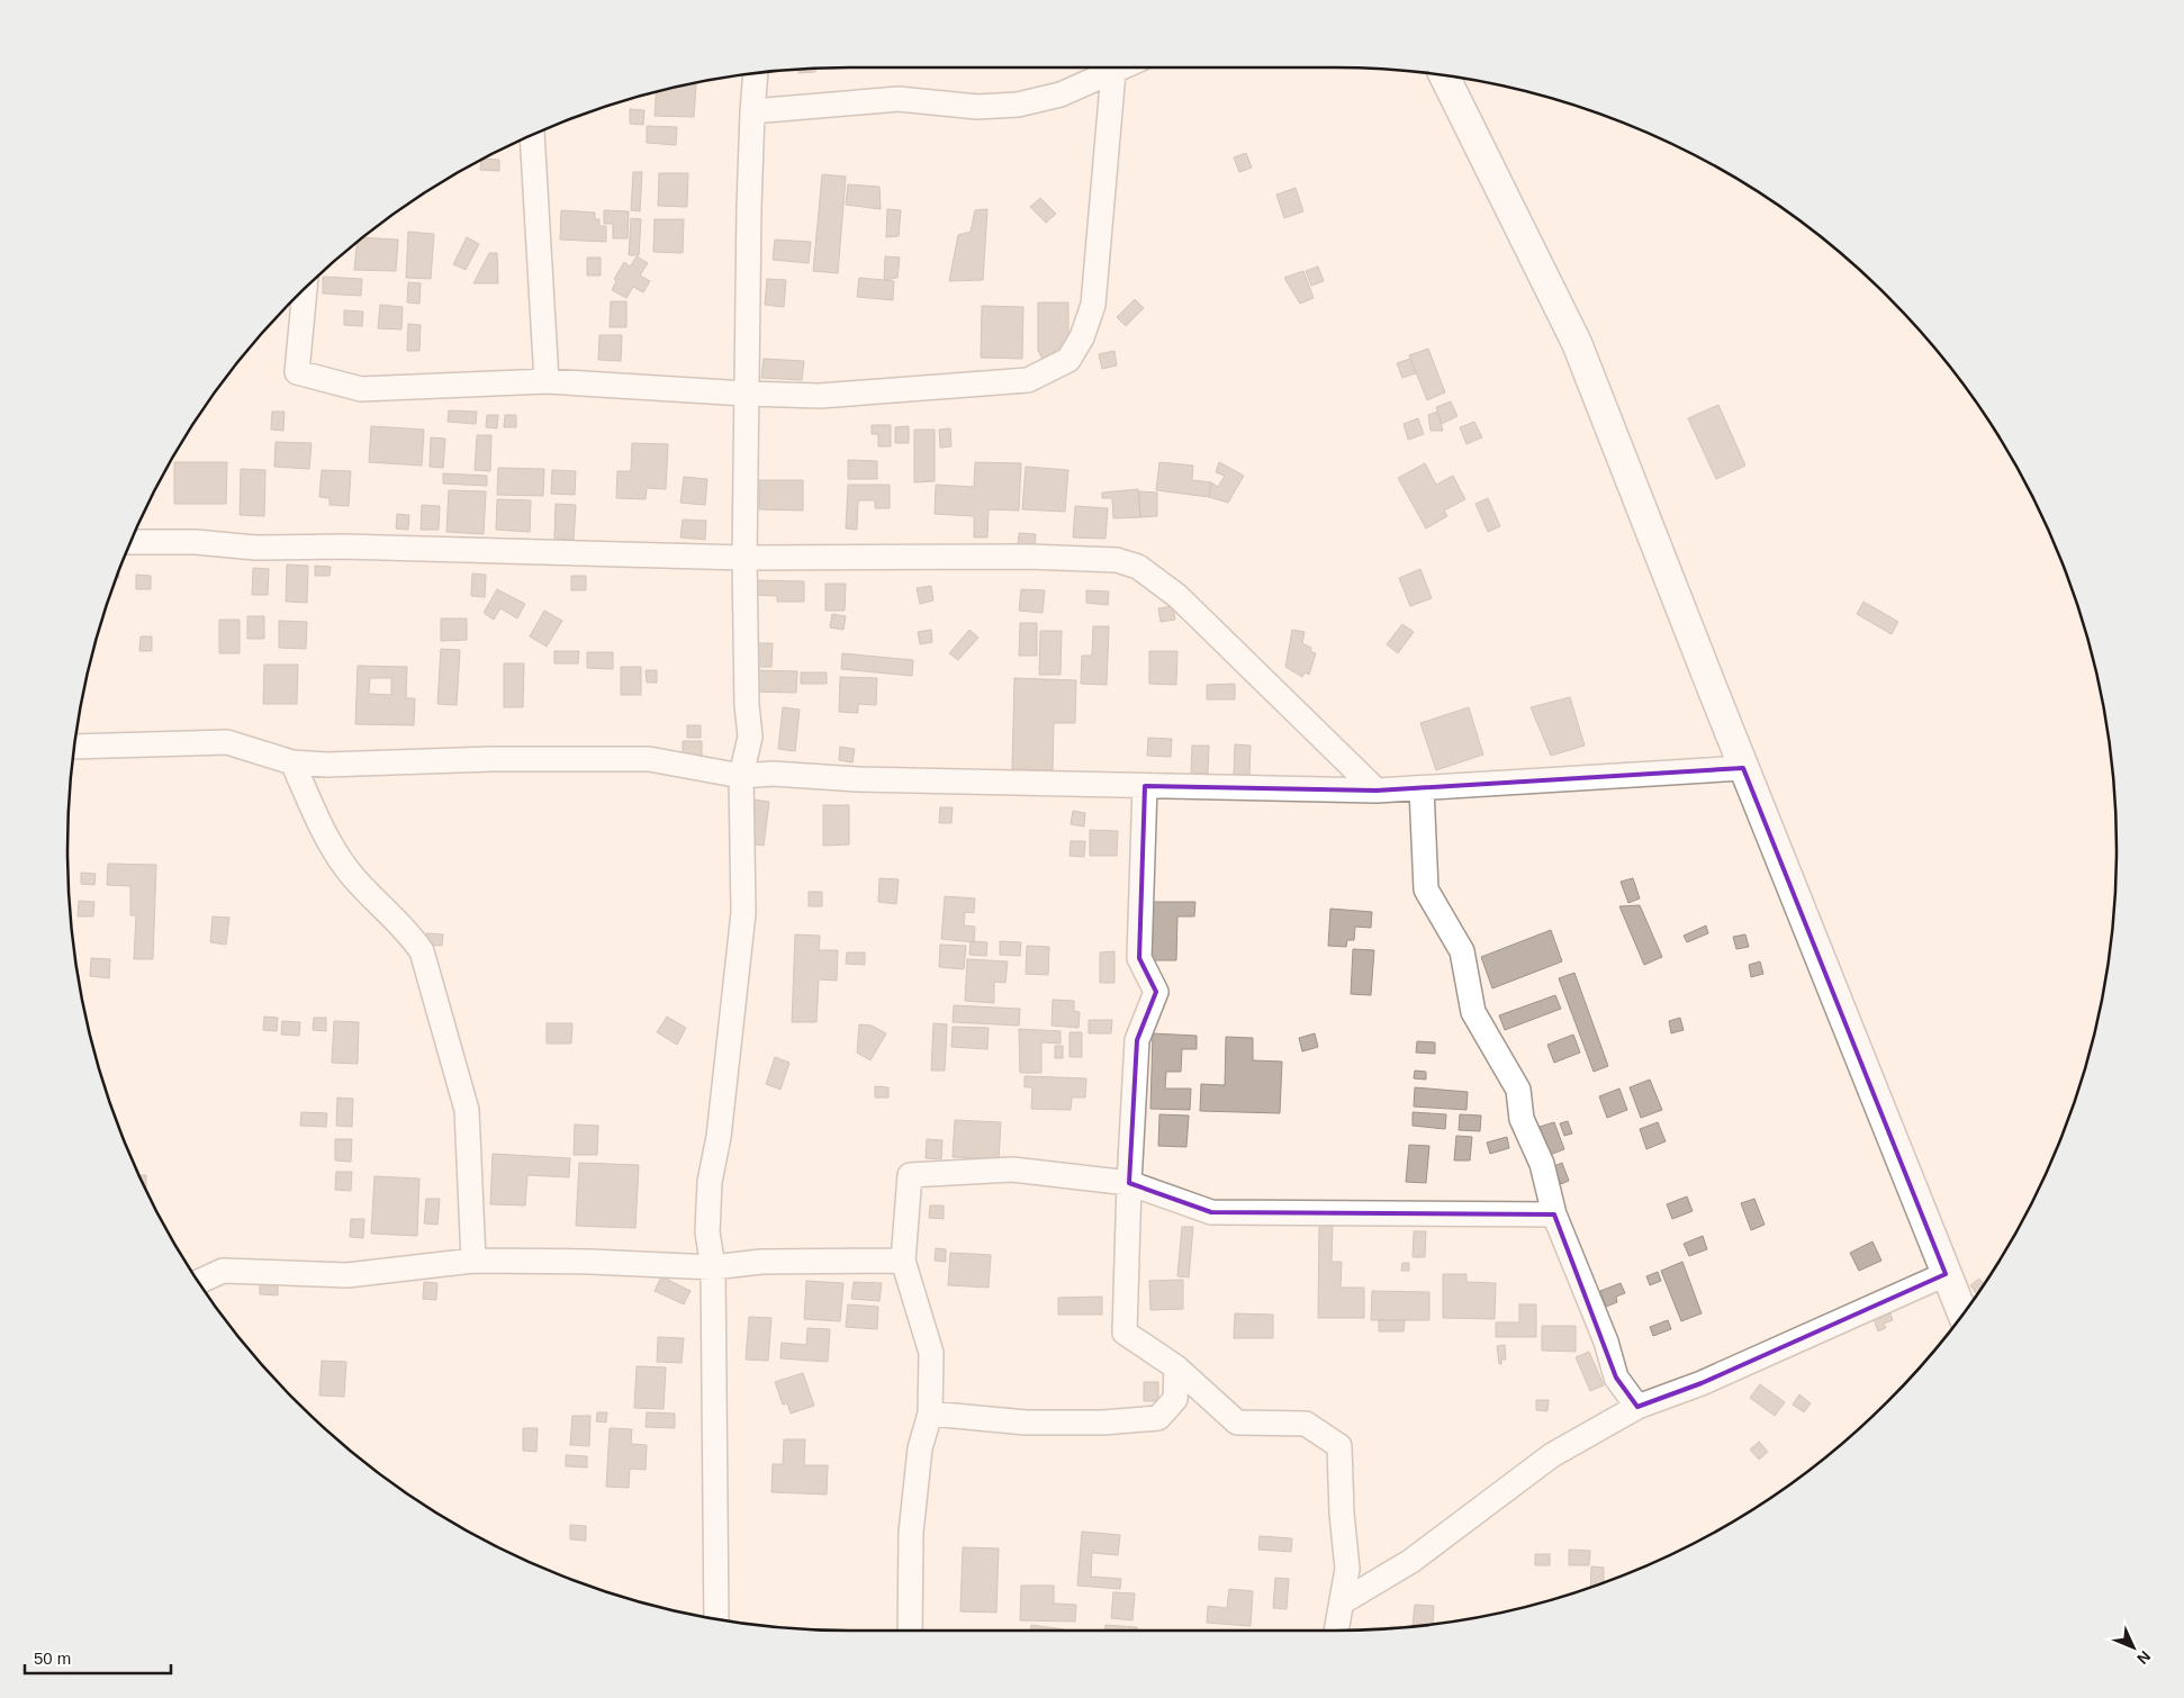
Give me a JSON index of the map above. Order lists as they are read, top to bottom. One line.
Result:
{"scale_bar":"50 m","north":"bottom right"}
